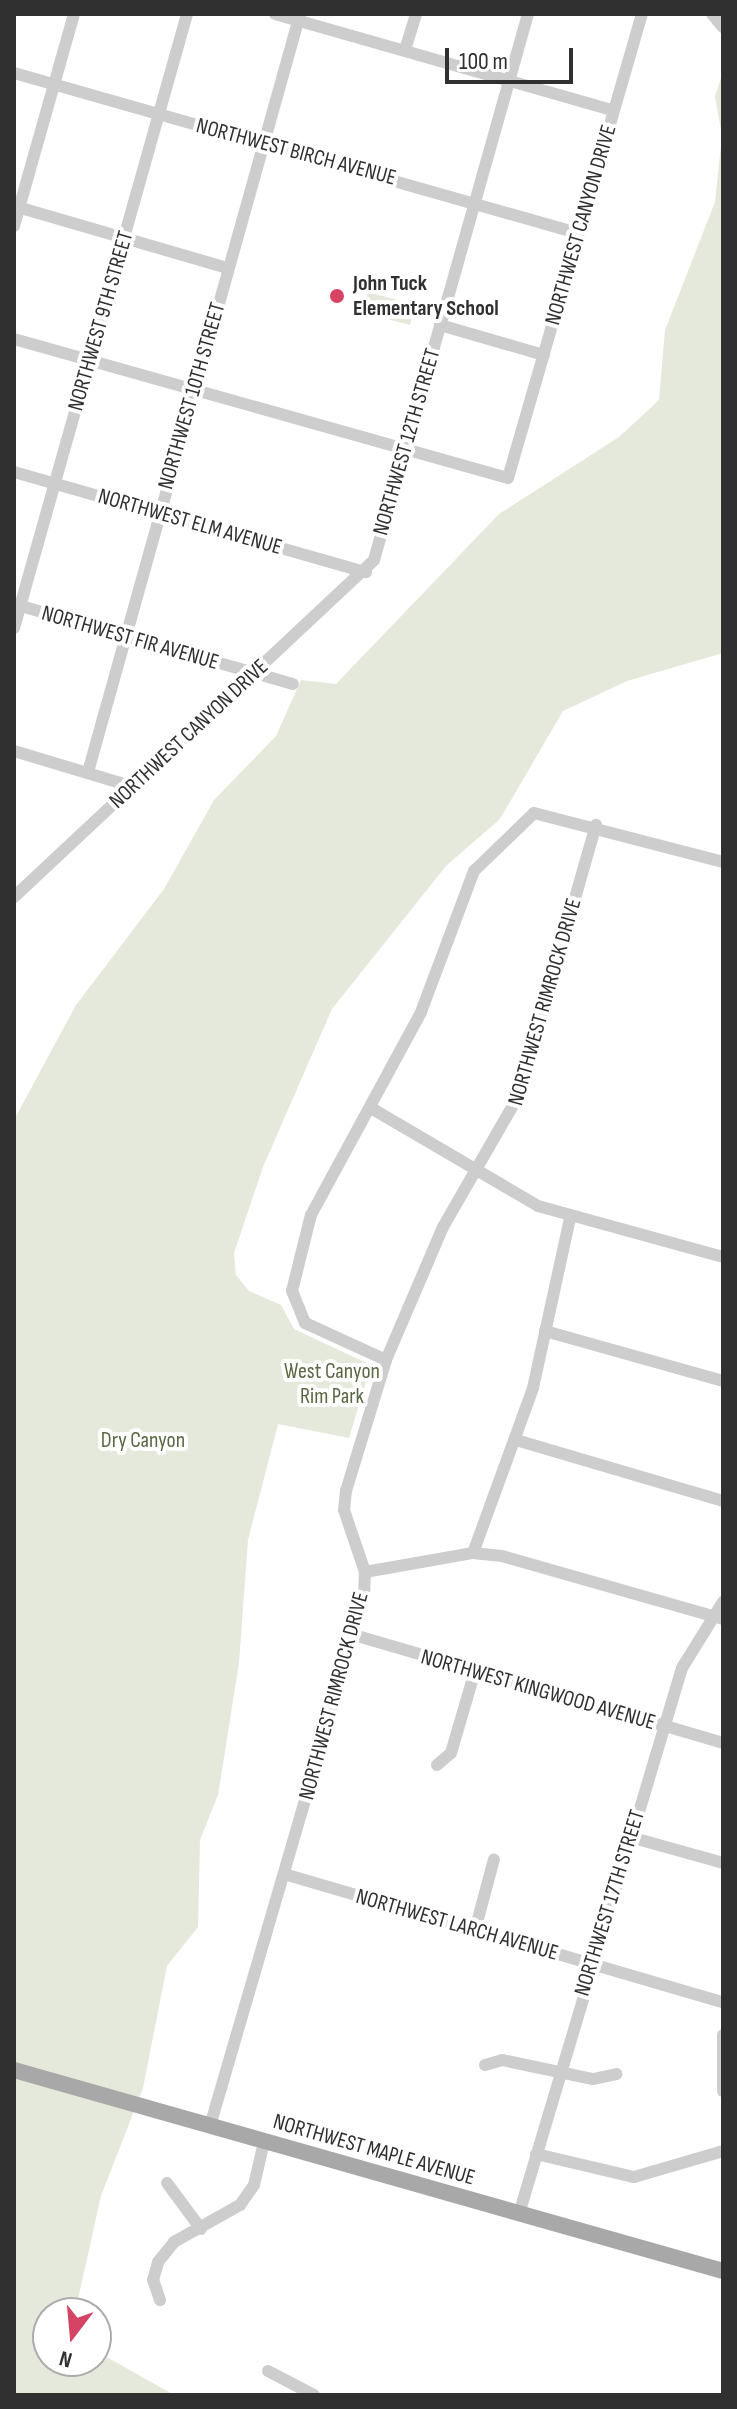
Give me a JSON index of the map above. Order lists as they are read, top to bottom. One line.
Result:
{"streets":{"main road":["NORTHWEST MAPLE AVENUE"],"street":["NORTHWEST BIRCH AVENUE","NORTHWEST CANYON DRIVE","NORTHWEST 9TH STREET","NORTHWEST 10TH STREET","NORTHWEST 12TH STREET","NORTHWEST ELM AVENUE","NORTHWEST FIR AVENUE","NORTHWEST RIMROCK DRIVE","NORTHWEST KINGWOOD AVENUE","NORTHWEST 17TH STREET","NORTHWEST LARCH AVENUE"]},"crossings":[["NORTHWEST BIRCH AVENUE","NORTHWEST CANYON DRIVE"],["NORTHWEST BIRCH AVENUE","NORTHWEST 9TH STREET"],["NORTHWEST BIRCH AVENUE","NORTHWEST 10TH STREET"],["NORTHWEST BIRCH AVENUE","NORTHWEST 12TH STREET"],["NORTHWEST CANYON DRIVE","NORTHWEST 12TH STREET"],["NORTHWEST CANYON DRIVE","NORTHWEST ELM AVENUE"],["NORTHWEST CANYON DRIVE","NORTHWEST FIR AVENUE"],["NORTHWEST 9TH STREET","NORTHWEST ELM AVENUE"],["NORTHWEST 9TH STREET","NORTHWEST FIR AVENUE"],["NORTHWEST 10TH STREET","NORTHWEST ELM AVENUE"],["NORTHWEST 10TH STREET","NORTHWEST FIR AVENUE"],["NORTHWEST 12TH STREET","NORTHWEST ELM AVENUE"],["NORTHWEST RIMROCK DRIVE","NORTHWEST KINGWOOD AVENUE"],["NORTHWEST RIMROCK DRIVE","NORTHWEST LARCH AVENUE"],["NORTHWEST RIMROCK DRIVE","NORTHWEST MAPLE AVENUE"],["NORTHWEST KINGWOOD AVENUE","NORTHWEST 17TH STREET"],["NORTHWEST 17TH STREET","NORTHWEST LARCH AVENUE"],["NORTHWEST 17TH STREET","NORTHWEST MAPLE AVENUE"]],"parks":["West Canyon Rim Park","Dry Canyon"],"places":["John Tuck Elementary School"],"scale_bar":"100 m","north":"bottom"}
